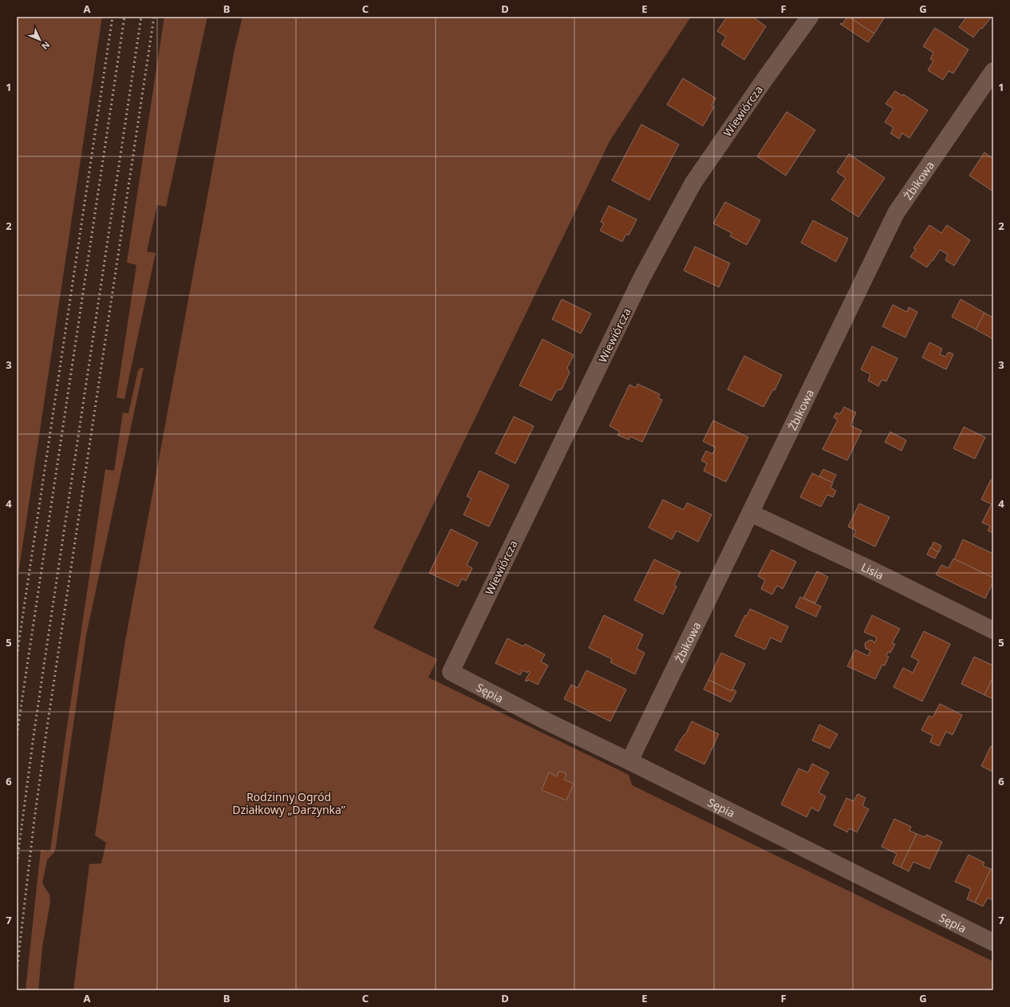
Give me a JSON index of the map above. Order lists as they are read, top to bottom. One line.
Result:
{"streets":{"street":["Wiewiórcza","Żbikowa","Lisia","Sępia"]},"crossings":[["Wiewiórcza","Sępia"],["Żbikowa","Lisia"],["Żbikowa","Sępia"]],"parks":["Rodzinny Ogród Działkowy „Darzynka”"],"north":"bottom right","grid":{"columns":["A","B","C","D","E","F","G"],"rows":["1","2","3","4","5","6","7"]}}
